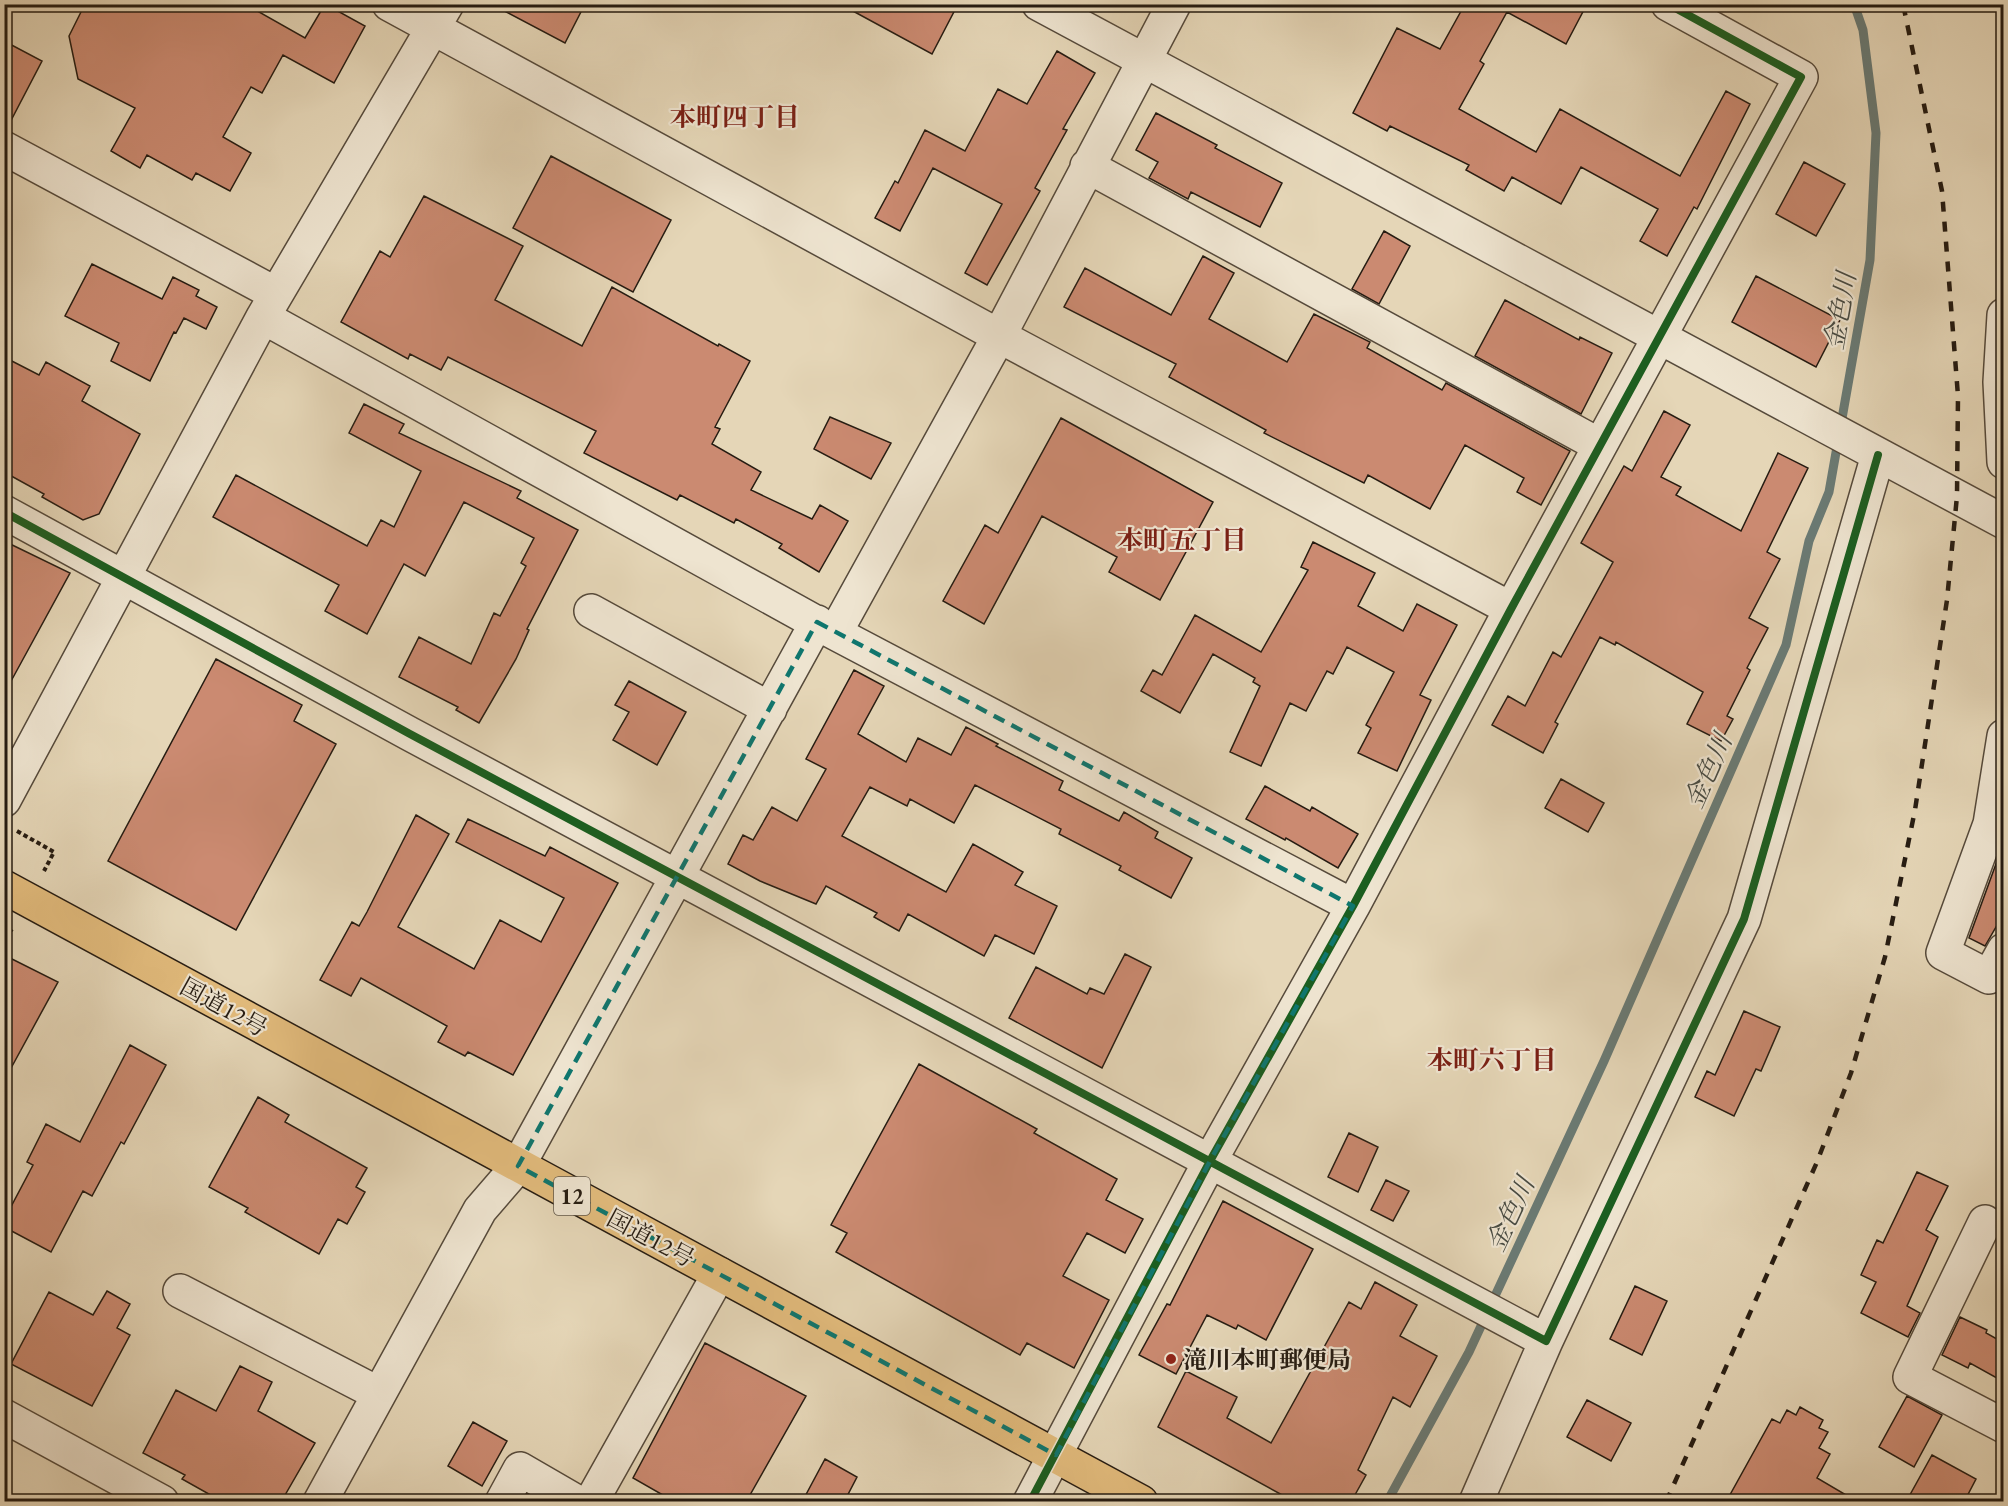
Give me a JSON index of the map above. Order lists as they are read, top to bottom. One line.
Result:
{"streets":{"highway":["国道12号","12"]},"districts":["本町四丁目","本町五丁目","本町六丁目"],"water":["金色川"],"places":["滝川本町郵便局"]}
